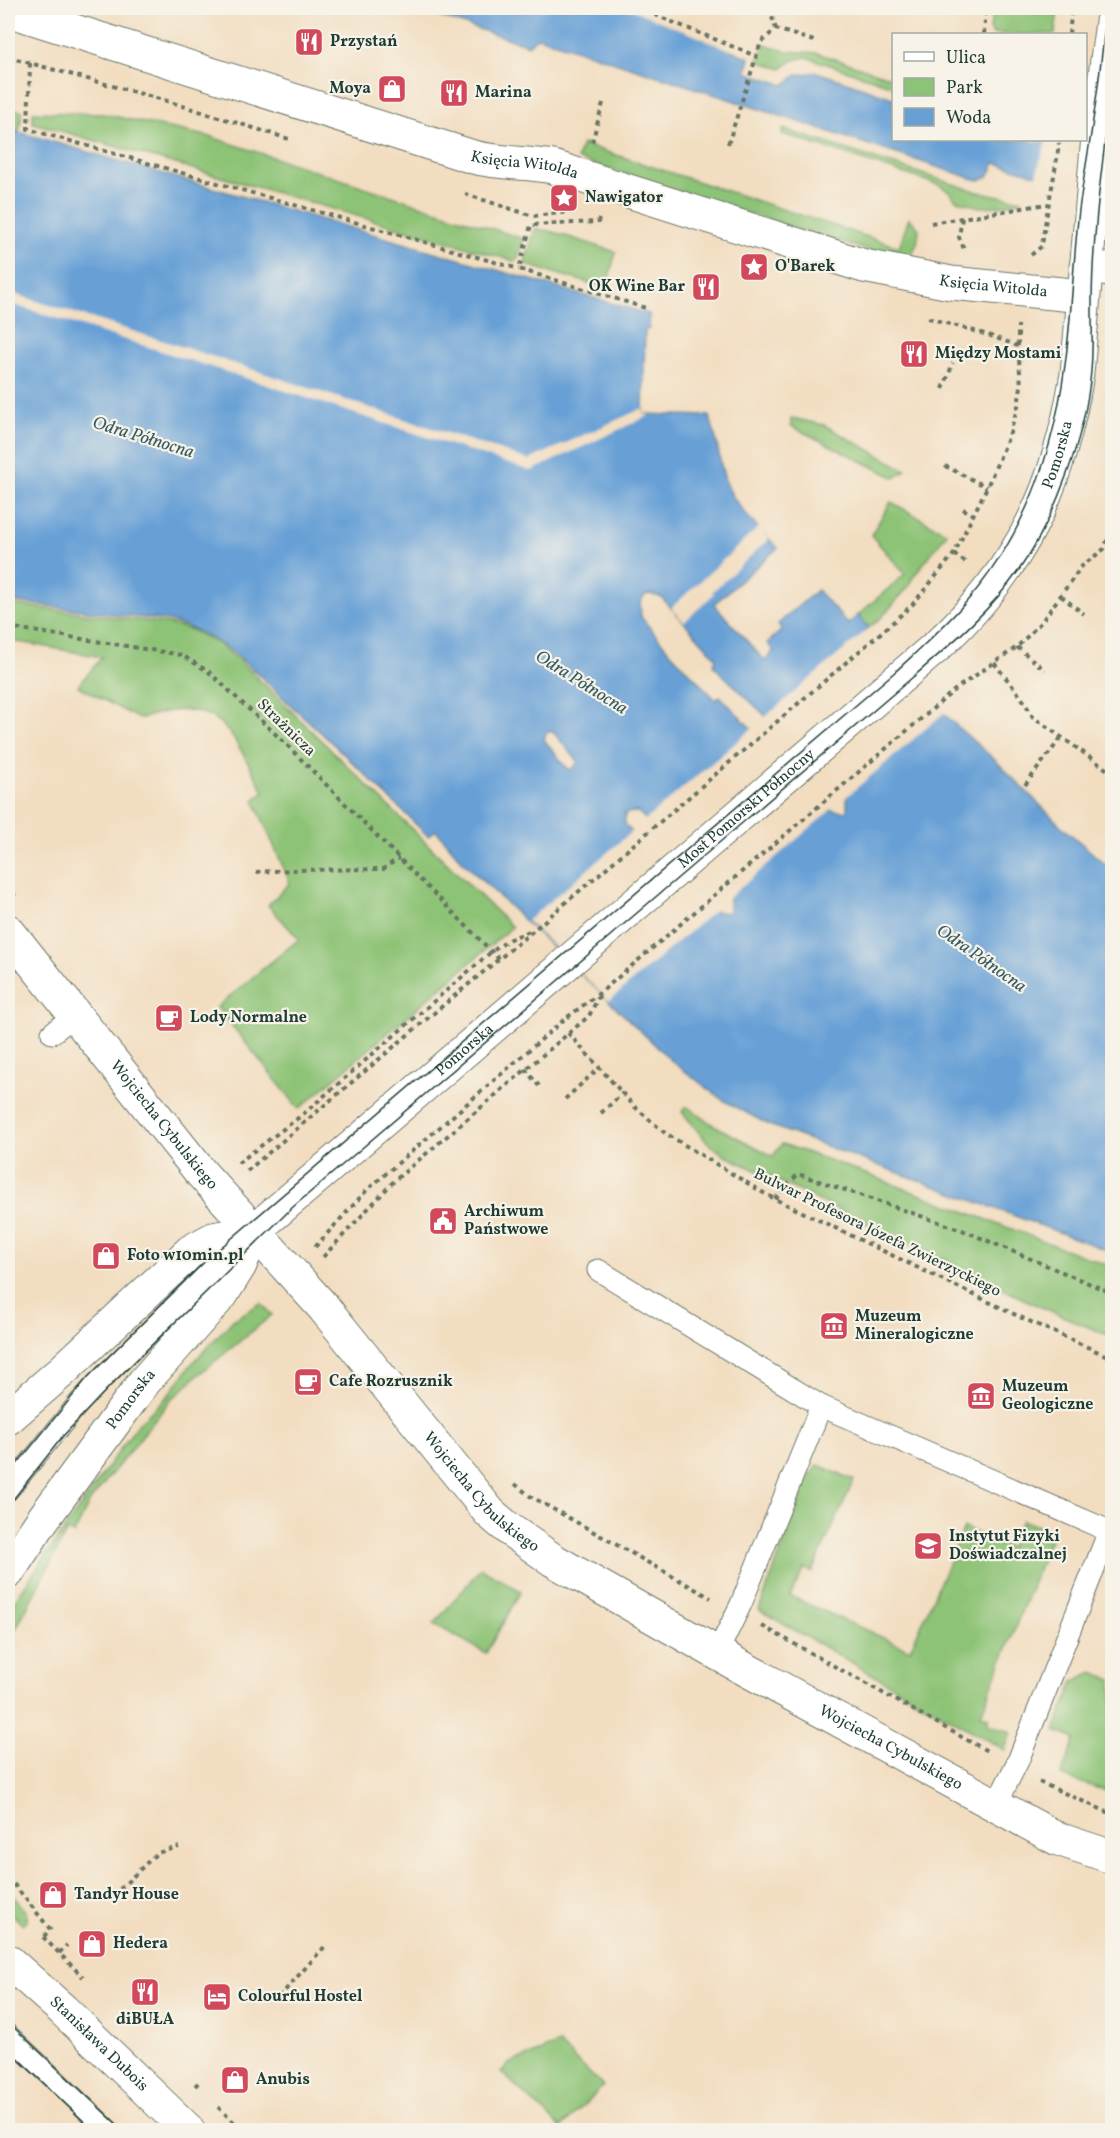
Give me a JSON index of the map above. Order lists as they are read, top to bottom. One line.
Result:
{"streets":{"street":["Księcia Witolda","Pomorska","Most Pomorski Północny","Wojciecha Cybulskiego","Stanisława Dubois"],"path":["Strażnicza","Bulwar Profesora Józefa Zwierzyckiego"]},"crossings":[["Księcia Witolda","Pomorska"],["Pomorska","Most Pomorski Północny"],["Pomorska","Wojciecha Cybulskiego"]],"water":["Odra Północna"],"places":{"restaurant":["Przystań","Marina","OK Wine Bar","Między Mostami","diBUŁA"],"shop":["Moya","Foto w10min.pl","Tandyr House","Hedera","Anubis"],"place":["Nawigator","O'Barek"],"cafe":["Lody Normalne","Cafe Rozrusznik"],"public building":["Archiwum Państwowe"],"museum":["Muzeum Mineralogiczne","Muzeum Geologiczne"],"school or university":["Instytut Fizyki Doświadczalnej"],"hotel":["Colourful Hostel"]},"legend":["Ulica","Park","Woda"]}
